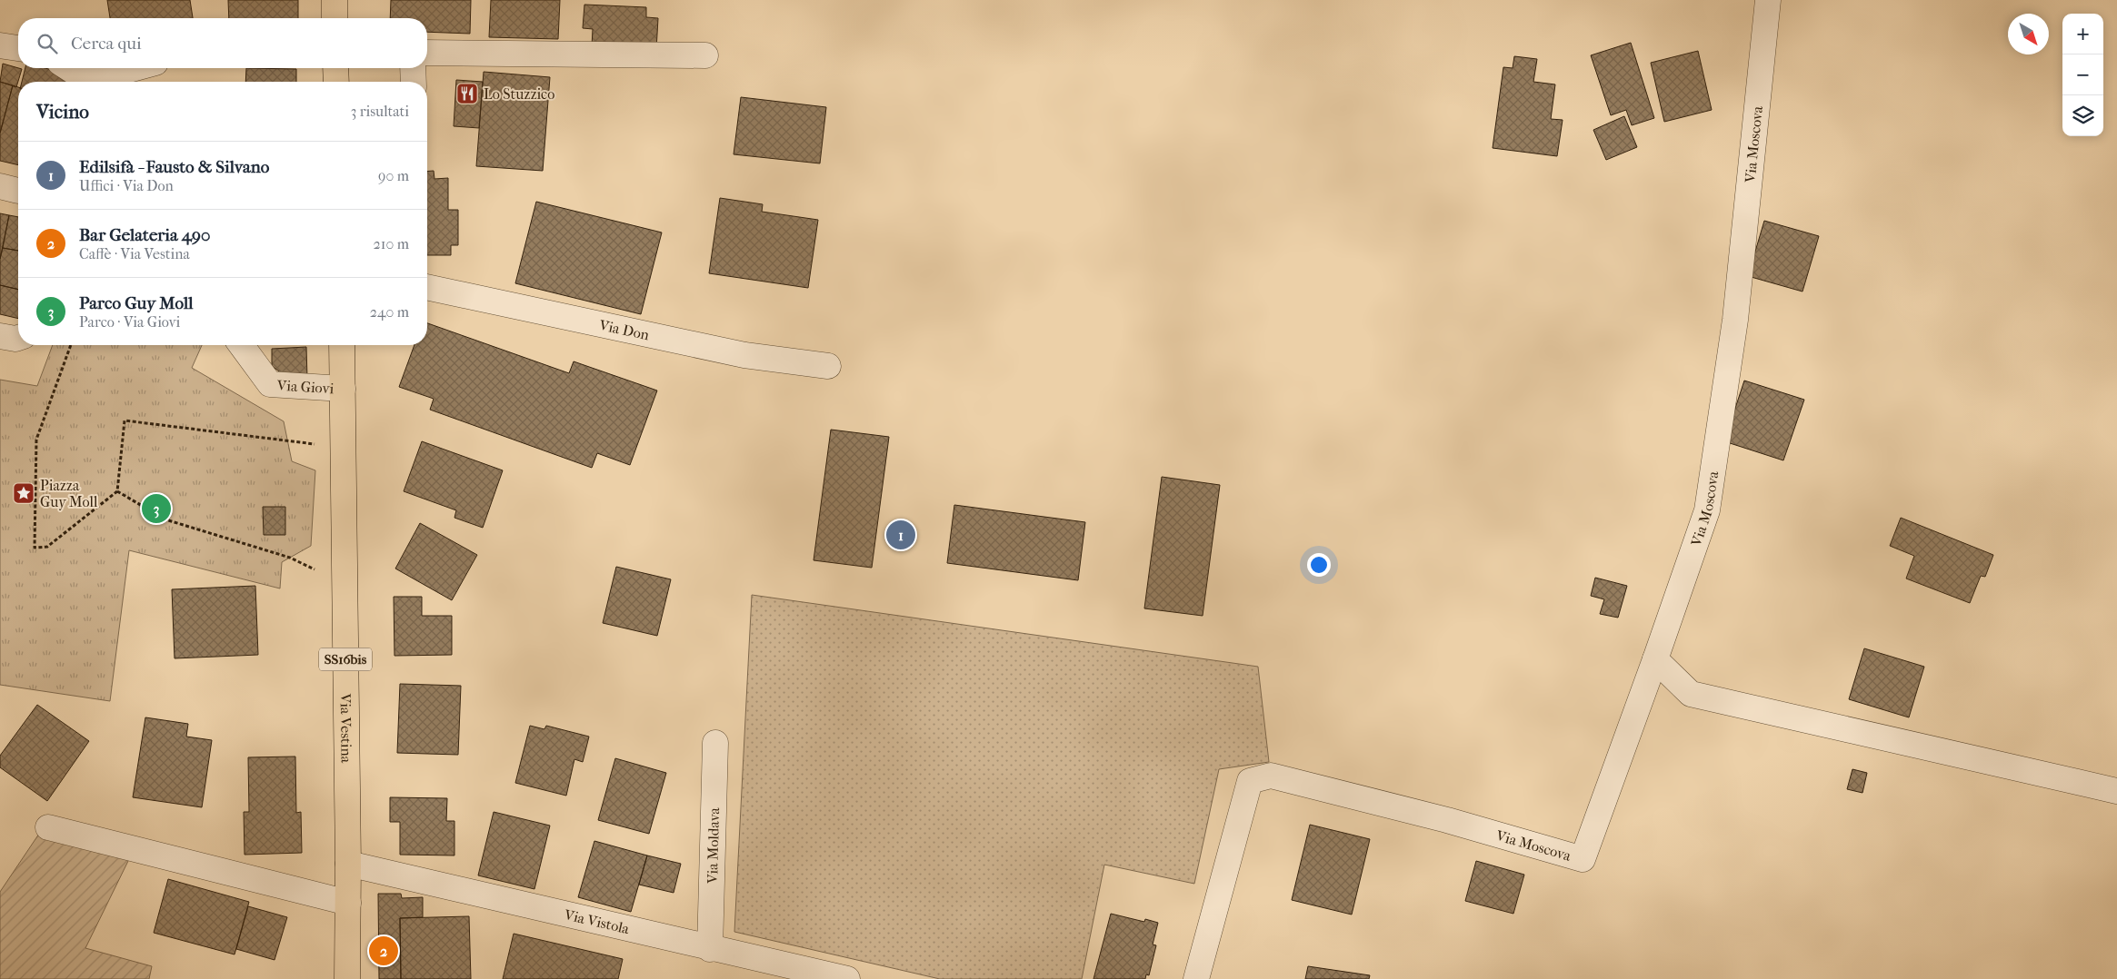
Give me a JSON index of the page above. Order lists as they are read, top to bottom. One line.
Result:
{"streets":{"main road":["SS16bis","Via Vestina"],"street":["Via Moscova","Via Don","Via Giovi","Via Moldava","Via Vistola"]},"crossings":[["Via Giovi","Via Vestina"],["Via Vestina","Via Vistola"],["Via Moldava","Via Vistola"]],"places":{"restaurant":["Lo Stuzzico"],"place":["Piazza Guy Moll"]},"north":"bottom right","page":{"map_buttons":["+","−"],"search":"Cerca qui","heading":["Vicino","3 risultati"],"list":[{"mark":"1","name":"Edilsifà - Fausto & Silvano","note":"Uffici · Via Don","value":"90 m"},{"mark":"2","name":"Bar Gelateria 490","note":"Caffè · Via Vestina","value":"210 m"},{"mark":"3","name":"Parco Guy Moll","note":"Parco · Via Giovi","value":"240 m"}],"pins":["3","1","2"]}}
